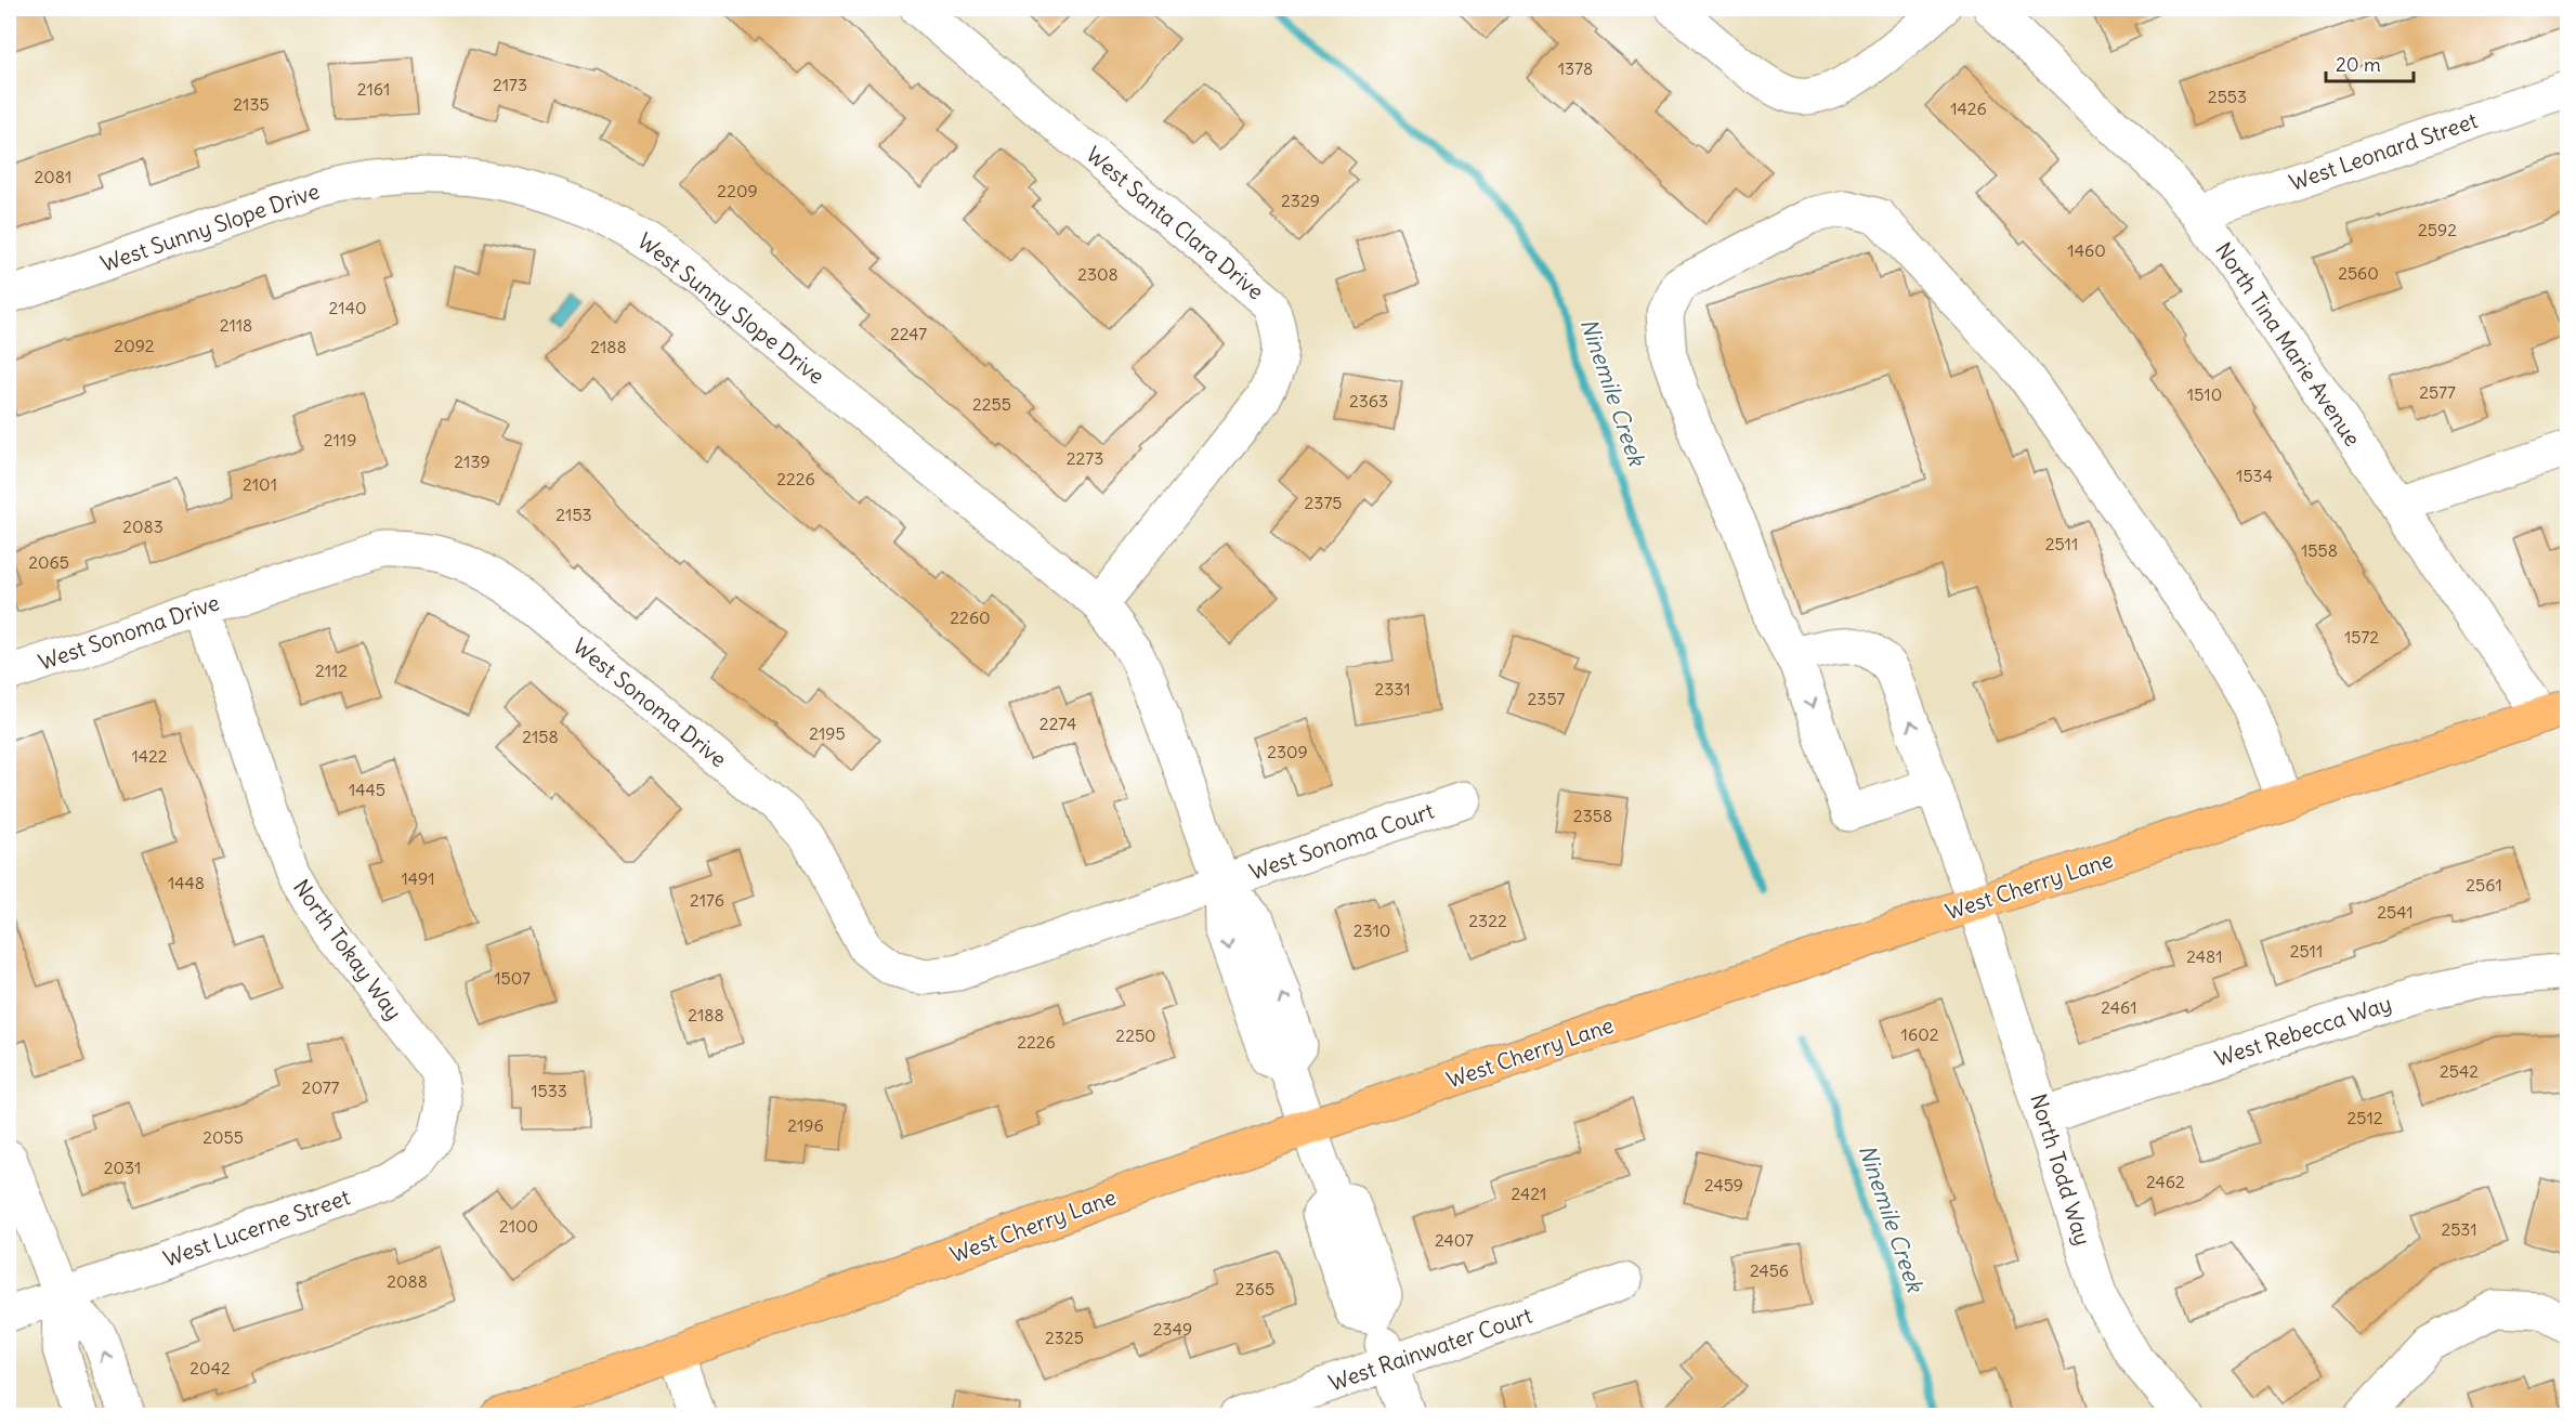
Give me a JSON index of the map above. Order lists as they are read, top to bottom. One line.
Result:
{"streets":{"main road":["West Cherry Lane"],"street":["West Leonard Street","West Santa Clara Drive","West Sunny Slope Drive","North Tina Marie Avenue","West Sonoma Drive","West Sonoma Court","North Tokay Way","West Rebecca Way","North Todd Way","West Lucerne Street","West Rainwater Court"]},"crossings":[["West Leonard Street","North Tina Marie Avenue"],["West Santa Clara Drive","West Sunny Slope Drive"],["West Sunny Slope Drive","West Sonoma Drive"],["West Sunny Slope Drive","West Sonoma Court"],["West Sunny Slope Drive","West Cherry Lane"],["West Sunny Slope Drive","West Rainwater Court"],["North Tina Marie Avenue","West Cherry Lane"],["West Sonoma Drive","West Sonoma Court"],["West Sonoma Drive","North Tokay Way"],["West Cherry Lane","North Todd Way"],["North Tokay Way","West Lucerne Street"],["West Rebecca Way","North Todd Way"]],"water":["Ninemile Creek"],"house_numbers":["1378","2173","2161","2553","2135","1426","2081","2209","2329","2592","1460","2560","2308","2140","2118","2247","2092","2188","2577","1510","2363","2255","2119","2273","2139","1534","2226","2101","2375","2153","2083","2511","1558","2065","2260","1572","2112","2331","2357","2274","2195","2158","2309","1422","1445","2358","1491","1448","2561","2176","2541","2322","2310","2511","2481","1507","2461","2188","1602","2250","2226","2542","2077","1533","2512","2196","2055","2031","2462","2459","2421","2100","2531","2407","2456","2088","2365","2349","2325","2042"],"scale_bar":"20 m"}
